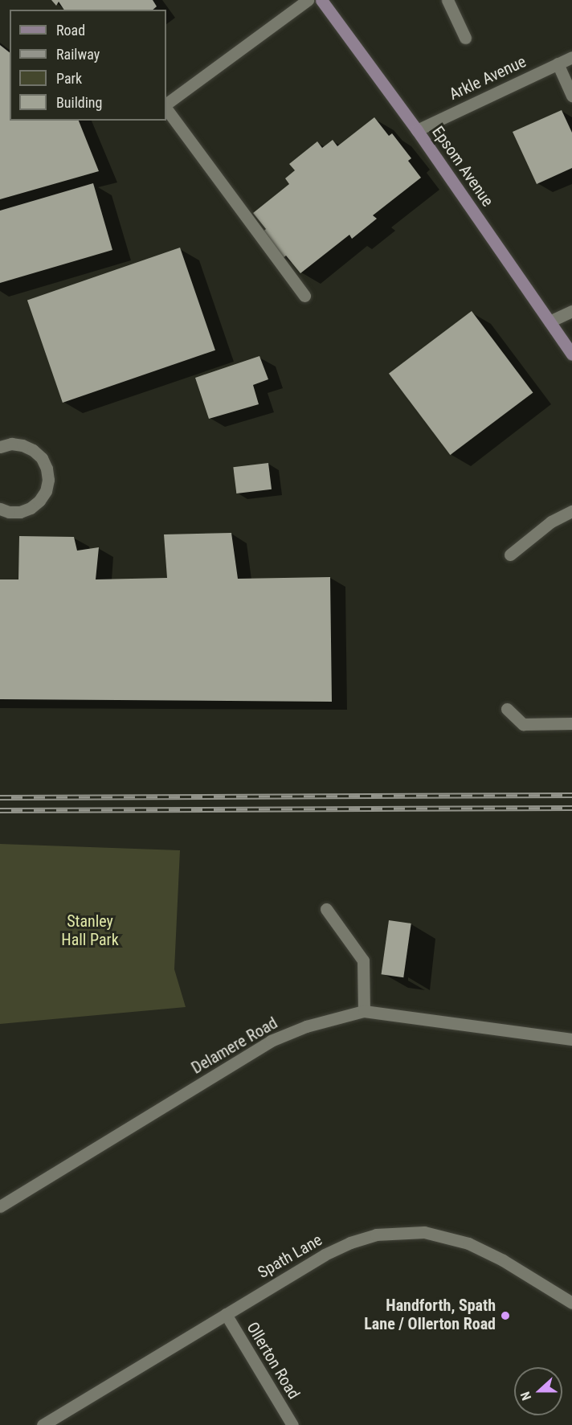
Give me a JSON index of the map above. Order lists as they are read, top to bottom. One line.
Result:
{"streets":{"street":["Arkle Avenue","Epsom Avenue","Delamere Road","Spath Lane","Ollerton Road"]},"crossings":[["Arkle Avenue","Epsom Avenue"],["Spath Lane","Ollerton Road"]],"parks":["Stanley Hall Park"],"places":["Handforth, Spath Lane / Ollerton Road"],"legend":["Road","Railway","Park","Building"],"north":"left"}
